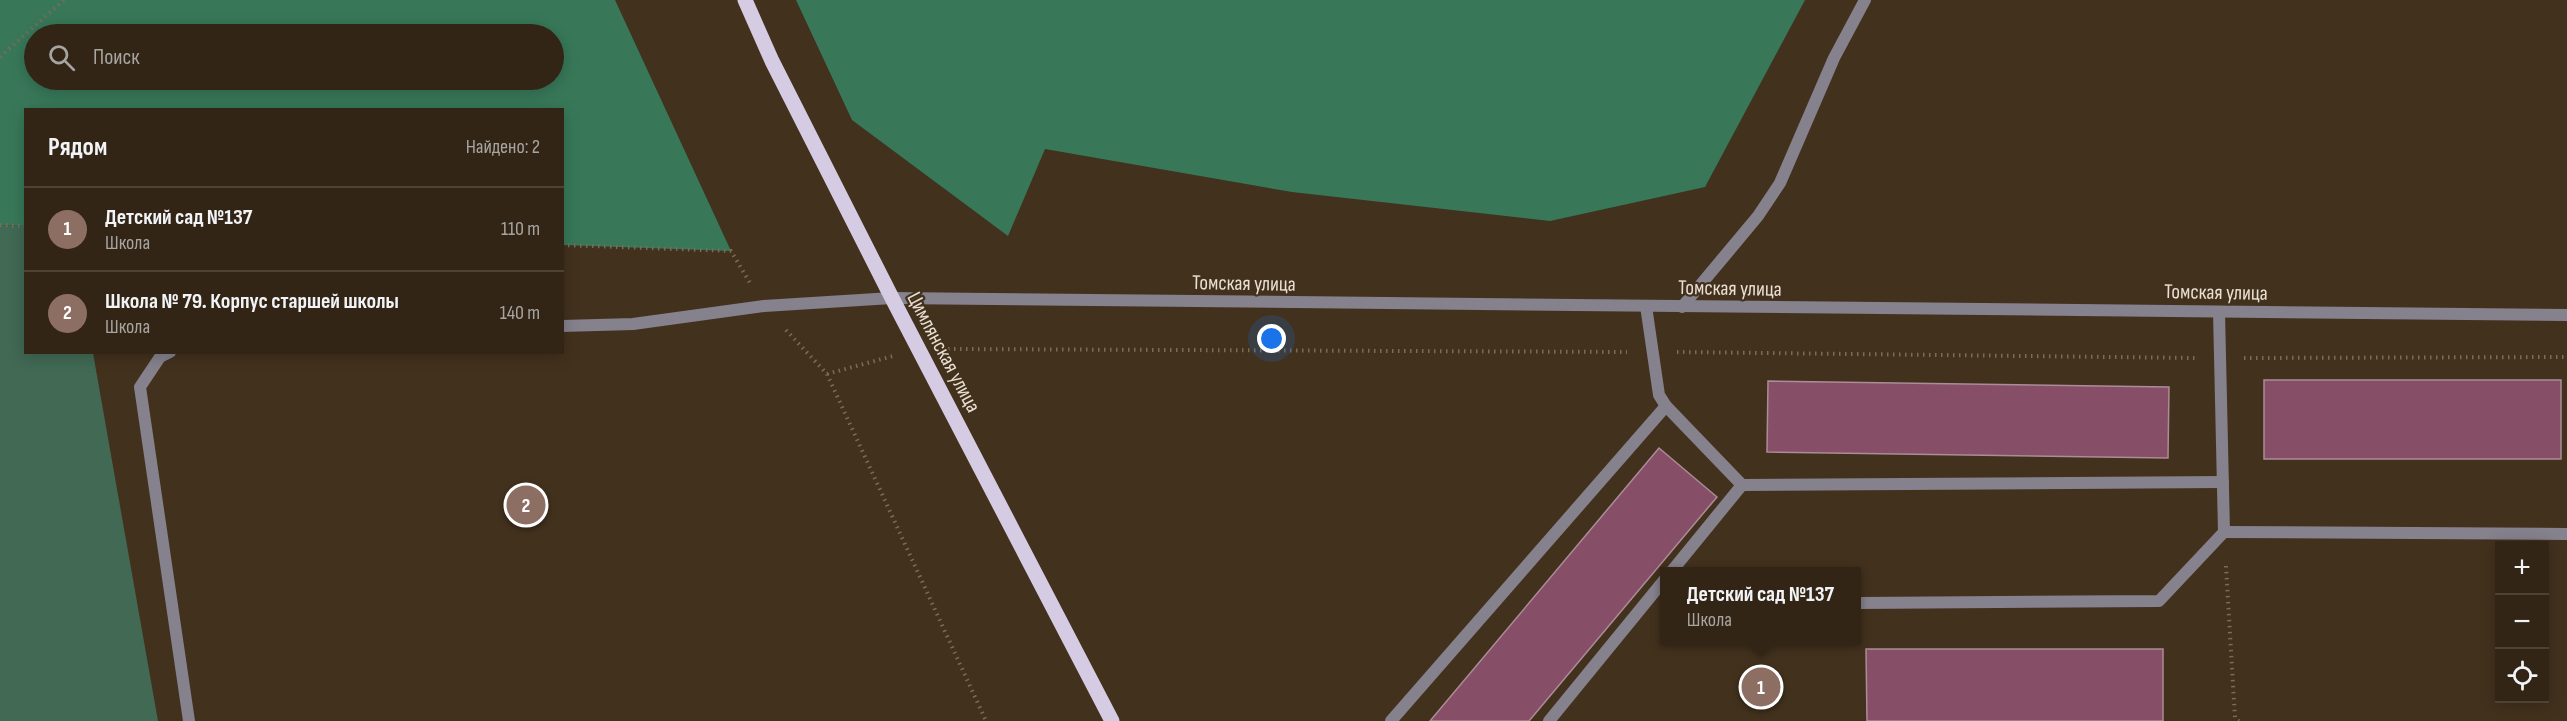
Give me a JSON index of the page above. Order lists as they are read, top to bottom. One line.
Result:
{"streets":{"main road":["Цимлянская улица"],"street":["Томская улица"]},"crossings":[["Томская улица","Цимлянская улица"]],"page":{"search":"Поиск","heading":["Рядом","Найдено: 2"],"list":[{"mark":"1","name":"Детский сад №137","note":"Школа","value":"110 m"},{"mark":"2","name":"Школа № 79. Корпус старшей школы","note":"Школа","value":"140 m"}],"pins":["2","1"],"map_buttons":["+","−"],"popup":["Детский сад №137","Школа"]}}
